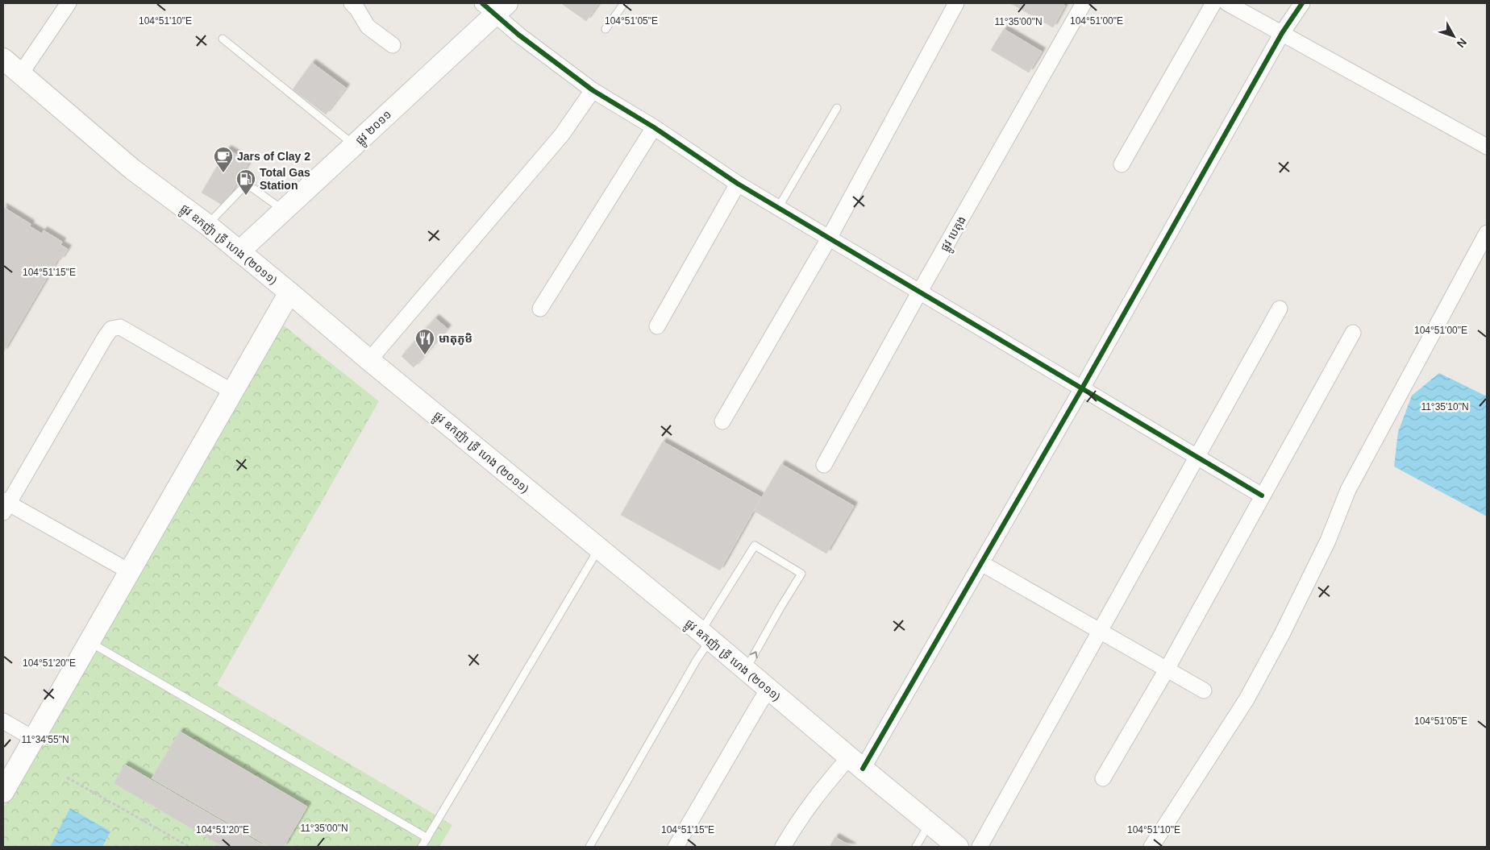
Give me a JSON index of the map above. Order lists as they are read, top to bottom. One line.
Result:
{"streets":{"main road":["ផ្លូវ ២០១១","ផ្លូវ ឧកញ៉ា ទ្រី ហេង (២០១១)"],"street":["ផ្លូវ បេតុង"]},"crossings":[["ផ្លូវ ២០១១","ផ្លូវ ឧកញ៉ា ទ្រី ហេង (២០១១)"]],"places":{"cafe":["Jars of Clay 2"],"fuel station":["Total Gas Station"],"restaurant":["មាតុភូមិ"]},"north":"bottom right","coordinates":["104°51'10\"E","104°51'05\"E","104°51'00\"E","11°35'00\"N","104°51'15\"E","11°35'10\"N","104°51'20\"E","11°34'55\"N"]}
